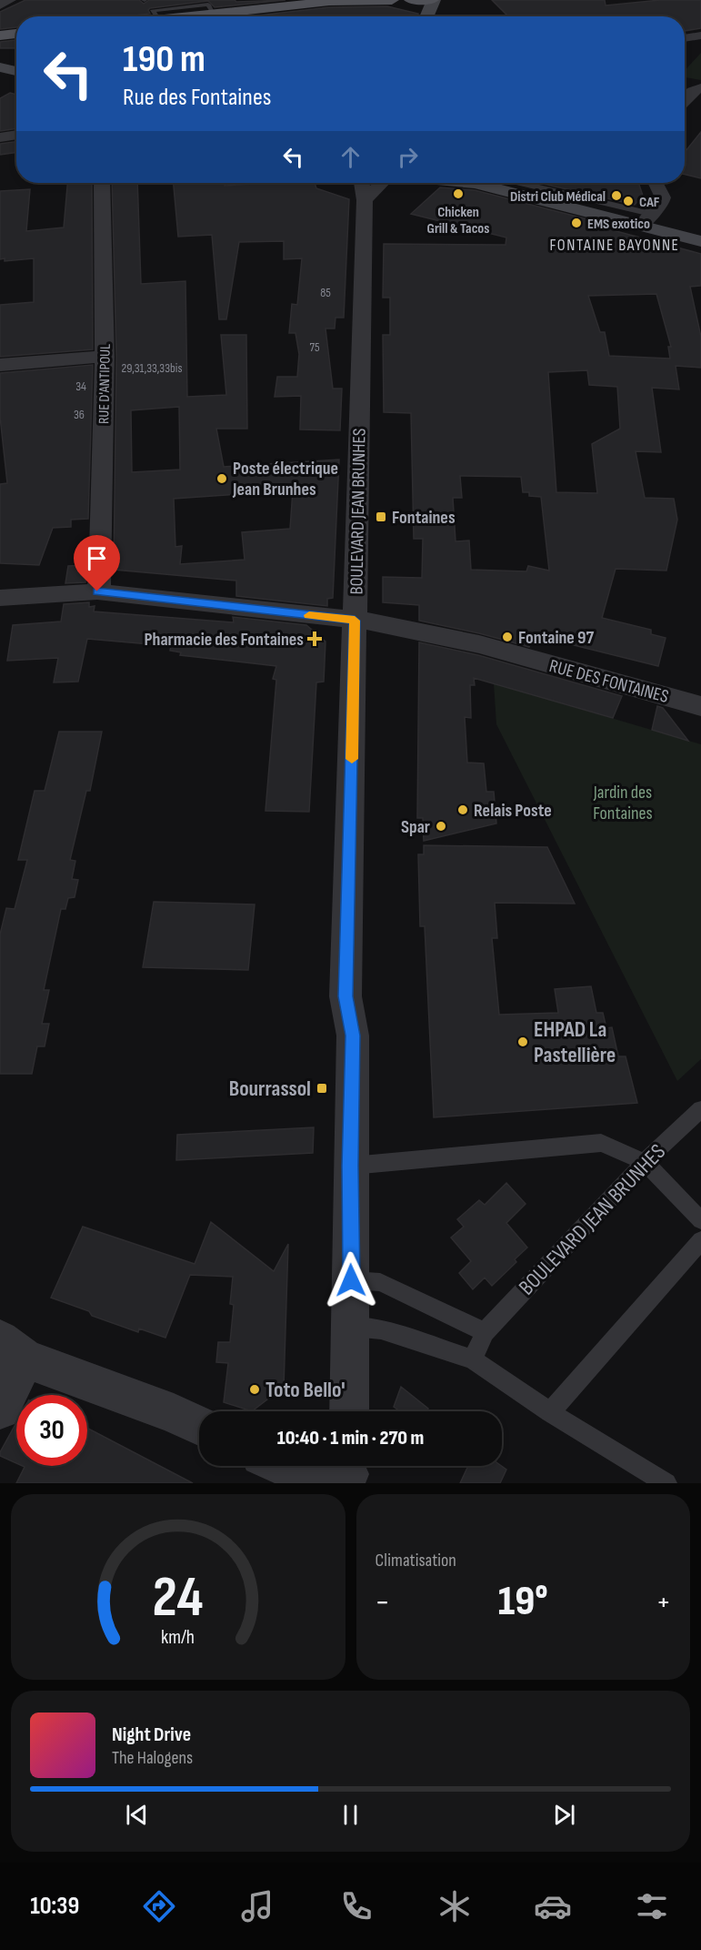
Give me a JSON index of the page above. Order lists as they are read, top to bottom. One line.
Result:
{"streets":{"street":["RUE D'ANTIPOUL","BOULEVARD JEAN BRUNHES","RUE DES FONTAINES"]},"crossings":[["RUE D'ANTIPOUL","RUE DES FONTAINES"],["BOULEVARD JEAN BRUNHES","RUE DES FONTAINES"]],"districts":["FONTAINE BAYONNE"],"parks":["Jardin des Fontaines"],"places":{"other":["Chicken Grill & Tacos","Distri Club Médical","CAF","EMS exotico","Poste électrique Jean Brunhes","Fontaine 97","Relais Poste","Spar","EHPAD La Pastellière","Toto Bello'"],"transit":["Fontaines","Bourrassol"],"health":["Pharmacie des Fontaines"]},"house_numbers":["85","75","29,31,33,33bis","34","36"],"page":{"turn":["190 m","Rue des Fontaines"],"limit":"30","trip":"10:40 · 1 min · 270 m","tile":"Climatisation","heat":["−","19°","+"],"song":["Night Drive","The Halogens"],"tabs":"10:39","gauge":["24","km/h"]}}
